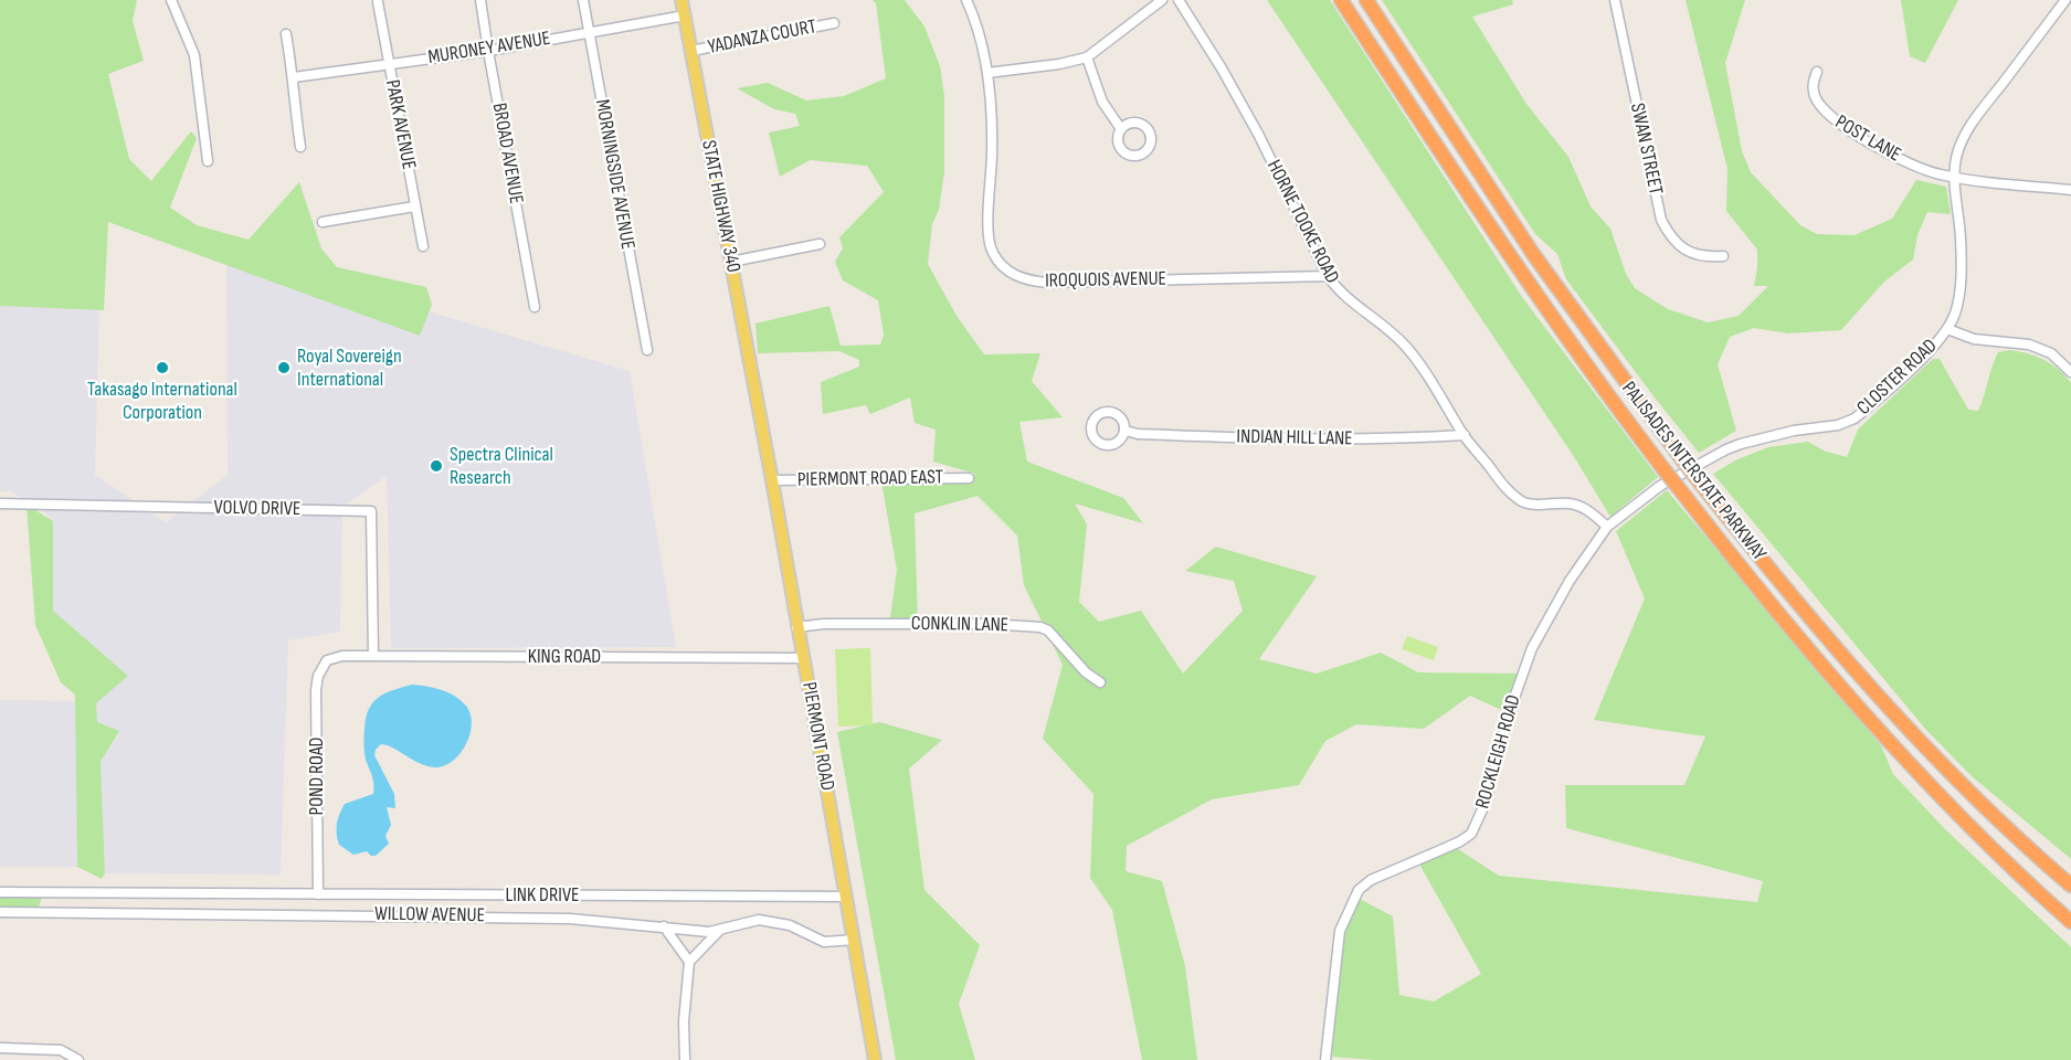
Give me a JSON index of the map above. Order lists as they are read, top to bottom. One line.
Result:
{"streets":{"highway":["PALISADES INTERSTATE PARKWAY"],"main road":["STATE HIGHWAY 340","PIERMONT ROAD"],"street":["YADANZA COURT","MURONEY AVENUE","PARK AVENUE","POST LANE","SWAN STREET","BROAD AVENUE","MORNINGSIDE AVENUE","HORNE TOOKE ROAD","IROQUOIS AVENUE","CLOSTER ROAD","INDIAN HILL LANE","PIERMONT ROAD EAST","VOLVO DRIVE","CONKLIN LANE","KING ROAD","ROCKLEIGH ROAD","POND ROAD","LINK DRIVE","WILLOW AVENUE"]},"crossings":[["YADANZA COURT","STATE HIGHWAY 340"],["MURONEY AVENUE","PARK AVENUE"],["MURONEY AVENUE","BROAD AVENUE"],["MURONEY AVENUE","MORNINGSIDE AVENUE"],["MURONEY AVENUE","STATE HIGHWAY 340"],["POST LANE","CLOSTER ROAD"],["STATE HIGHWAY 340","PIERMONT ROAD"],["HORNE TOOKE ROAD","IROQUOIS AVENUE"],["HORNE TOOKE ROAD","CLOSTER ROAD"],["HORNE TOOKE ROAD","INDIAN HILL LANE"],["CLOSTER ROAD","ROCKLEIGH ROAD"],["PIERMONT ROAD EAST","PIERMONT ROAD"],["VOLVO DRIVE","KING ROAD"],["CONKLIN LANE","PIERMONT ROAD"],["KING ROAD","PIERMONT ROAD"],["KING ROAD","POND ROAD"],["PIERMONT ROAD","LINK DRIVE"],["PIERMONT ROAD","WILLOW AVENUE"],["POND ROAD","LINK DRIVE"]],"places":["Takasago International Corporation","Royal Sovereign International","Spectra Clinical Research"]}
